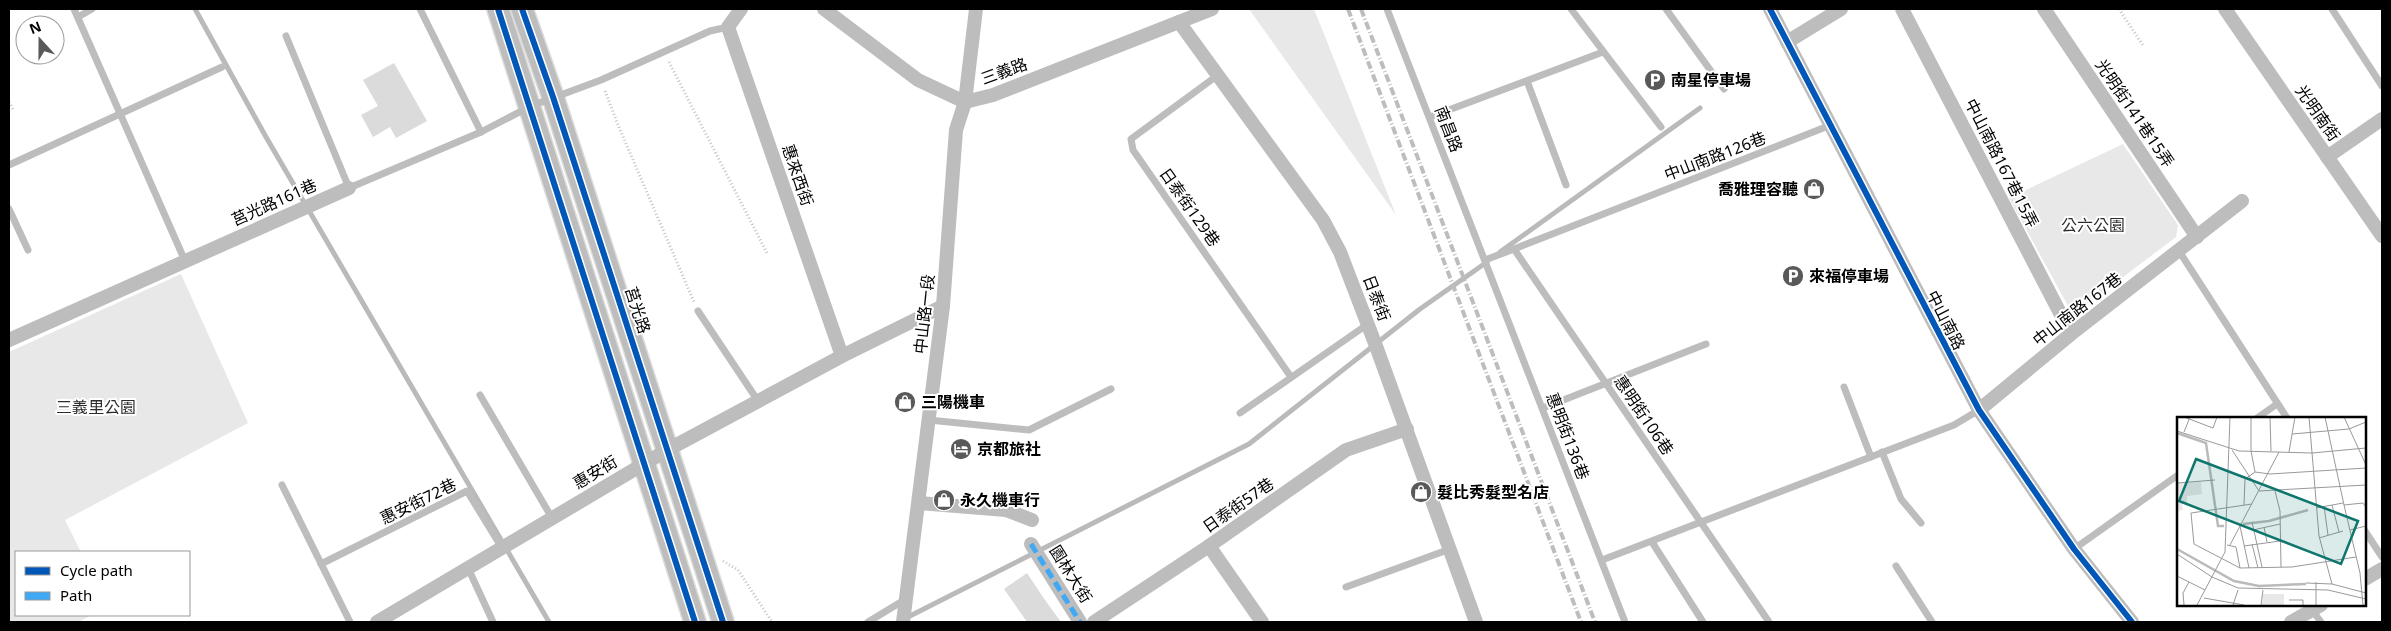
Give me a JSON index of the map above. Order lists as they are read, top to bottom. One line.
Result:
{"streets":{"main road":["莒光路"],"street":["三義路","光明街141巷15弄","光明南街","中山南路167巷15弄","惠來西街","莒光路161巷","日泰街","中山南路167巷","中山路一段","中山南路","惠安街","日泰街57巷","園林大街"],"lane":["南昌路","中山南路126巷","日泰街129巷","惠明街106巷","惠明街136巷","惠安街72巷"]},"crossings":[["三義路","日泰街"],["三義路","中山路一段"],["光明街141巷15弄","中山南路167巷"],["南昌路","惠明街136巷"],["中山南路126巷","中山南路"],["中山南路126巷","惠明街106巷"],["中山南路167巷15弄","中山南路167巷"],["惠來西街","莒光路161巷"],["惠來西街","惠安街"],["莒光路161巷","莒光路"],["日泰街129巷","日泰街"],["日泰街","日泰街57巷"],["中山南路167巷","中山南路"],["莒光路","惠安街"],["中山路一段","惠安街"],["惠安街","惠安街72巷"]],"parks":["公六公園","三義里公園"],"places":{"parking":["南星停車場","來福停車場"],"shop":["喬雅理容聽","三陽機車","髮比秀髮型名店","永久機車行"],"hotel":["京都旅社"]},"legend":["Cycle path","Path"],"north":"top"}
